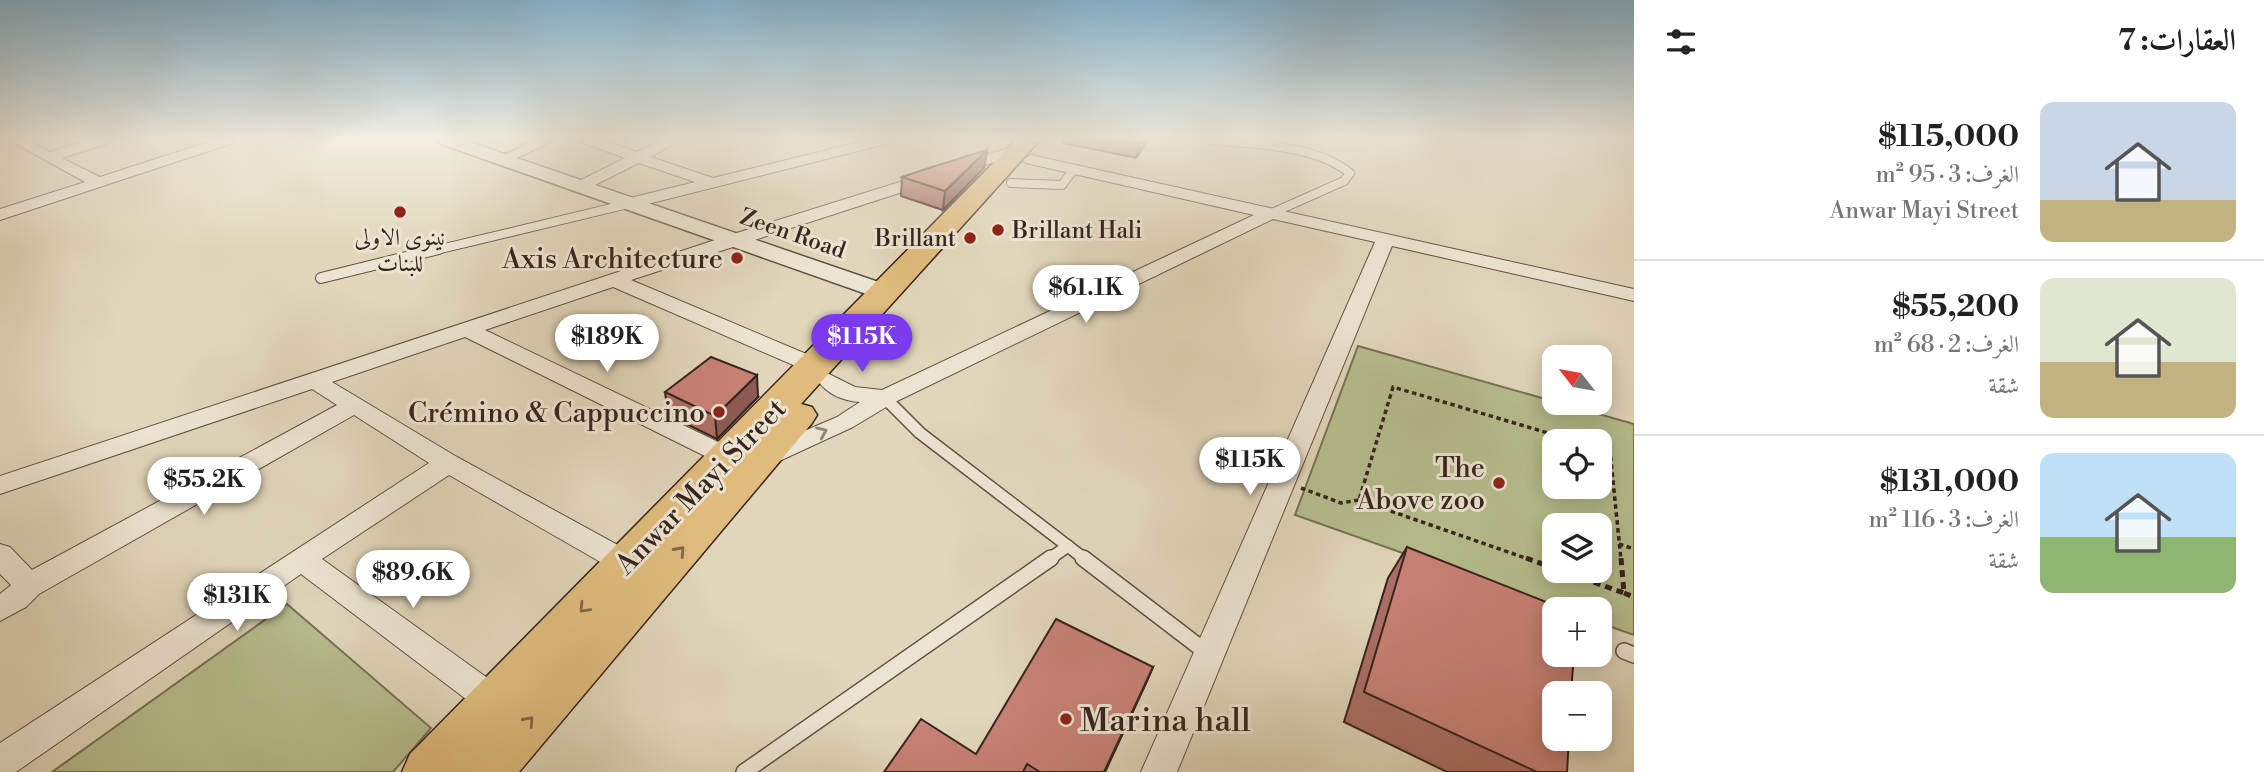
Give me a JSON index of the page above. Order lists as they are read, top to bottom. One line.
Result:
{"streets":{"main road":["Anwar Mayi Street"],"street":["Zeen Road"]},"crossings":[["Zeen Road","Anwar Mayi Street"]],"places":["نينوى الاولى للبنات","Brillant Hali","Brillant","Axis Architecture","Crémino & Cappuccino","The Above zoo","Marina hall"],"north":"top left","page":{"heading":"العقارات: 7","list":[{"name":"$115,000","note":"الغرف: 3 · 95 m² · Anwar Mayi Street"},{"name":"$55,200","note":"الغرف: 2 · 68 m² · شقة"},{"name":"$131,000","note":"الغرف: 3 · 116 m² · شقة"}],"price":["$61.1K","$189K","$115K","$115K","$55.2K","$89.6K","$131K"],"map_buttons":["+","−"]}}
